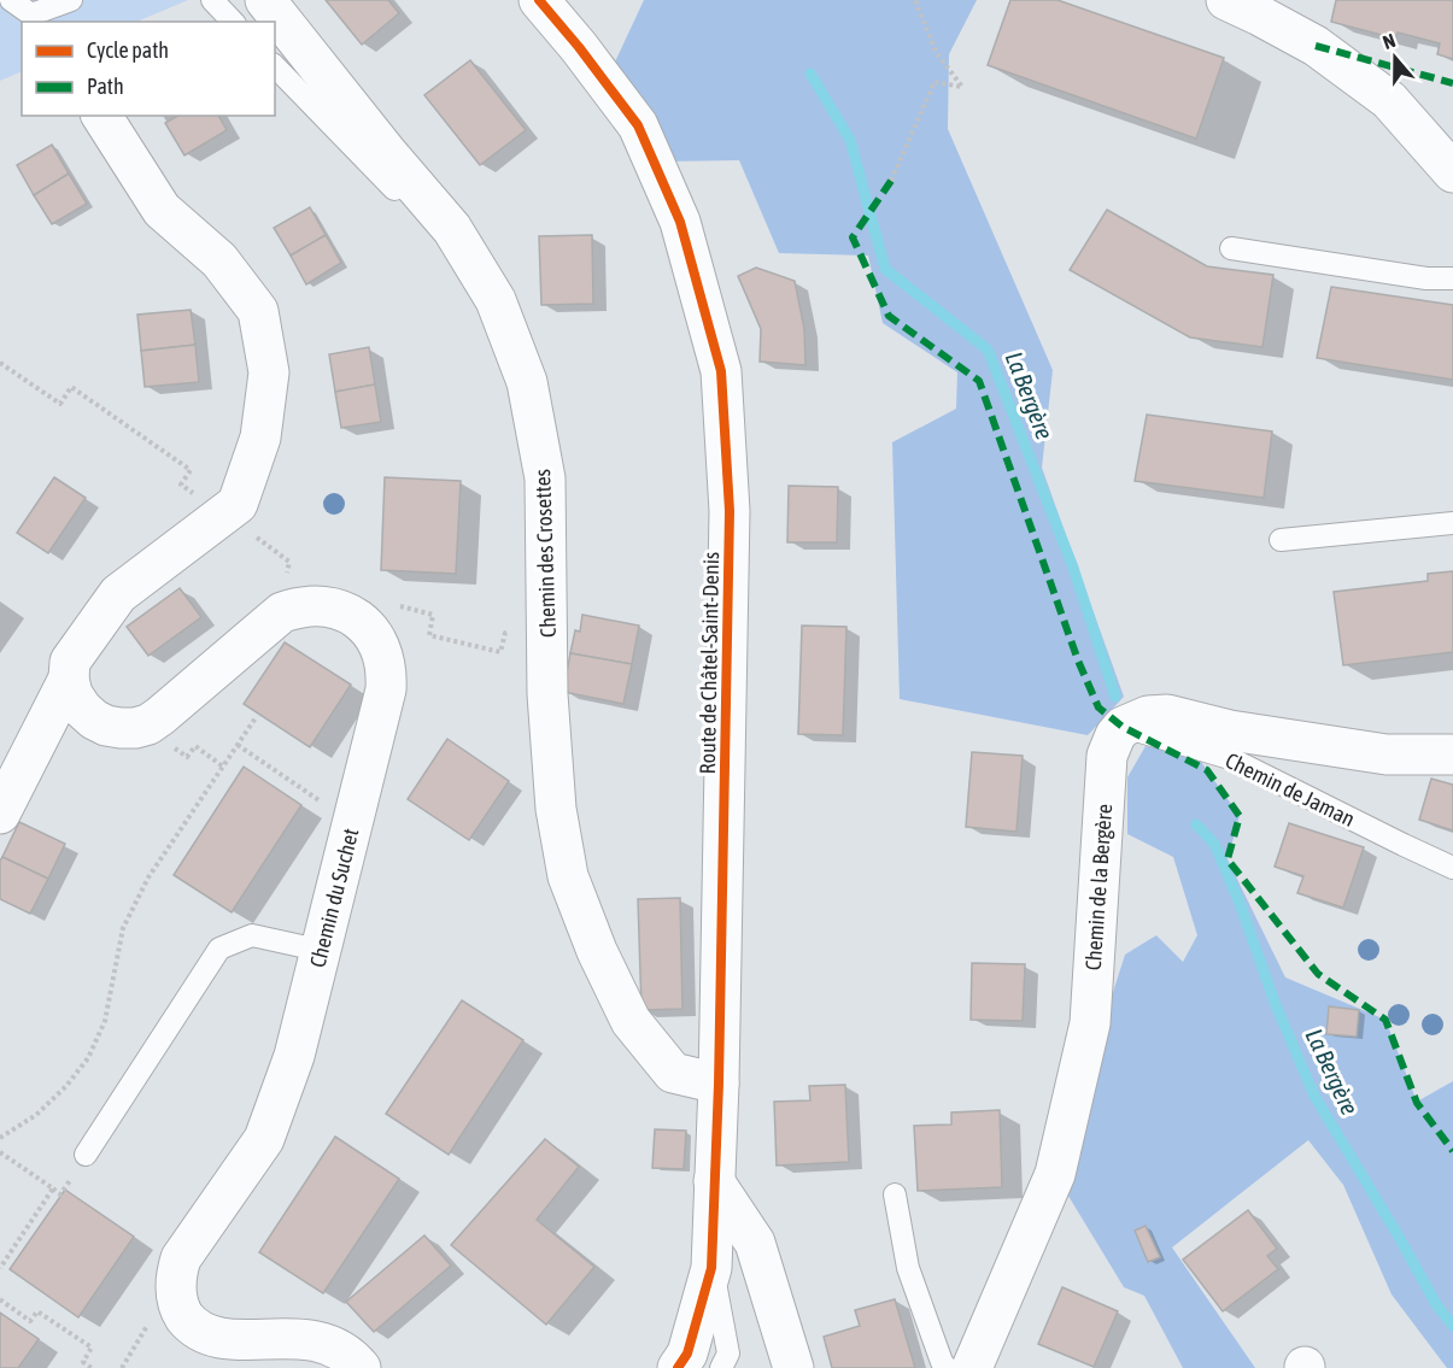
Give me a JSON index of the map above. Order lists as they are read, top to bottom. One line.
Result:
{"streets":{"street":["Chemin des Crosettes","Route de Châtel-Saint-Denis","Chemin de la Bergère","Chemin du Suchet"],"lane":["Chemin de Jaman"]},"crossings":[["Chemin des Crosettes","Route de Châtel-Saint-Denis"],["Chemin de Jaman","Chemin de la Bergère"]],"water":["La Bergère"],"legend":["Cycle path","Path"],"north":"top"}
